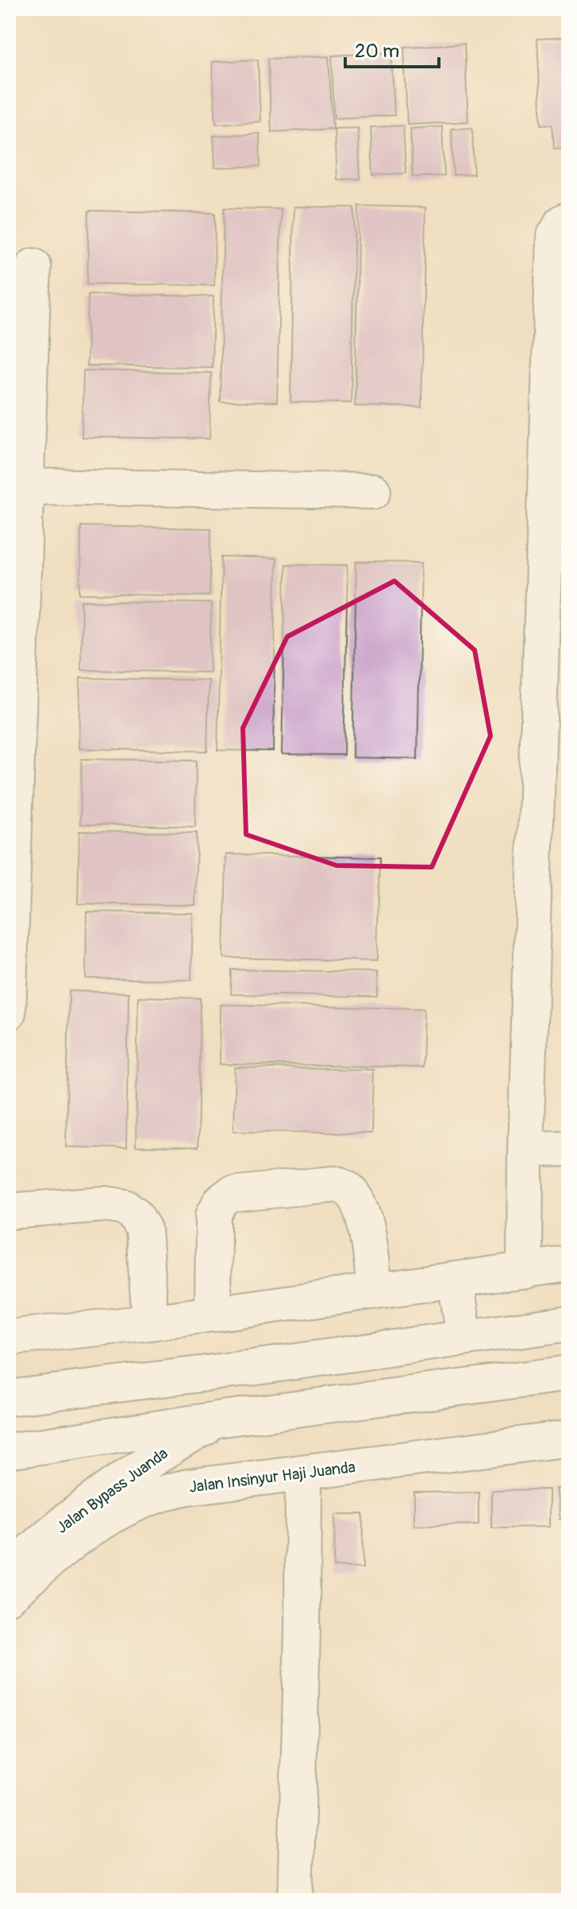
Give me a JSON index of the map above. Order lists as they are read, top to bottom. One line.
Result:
{"streets":{"main road":["Jalan Insinyur Haji Juanda","Jalan Bypass Juanda"]},"scale_bar":"20 m"}
